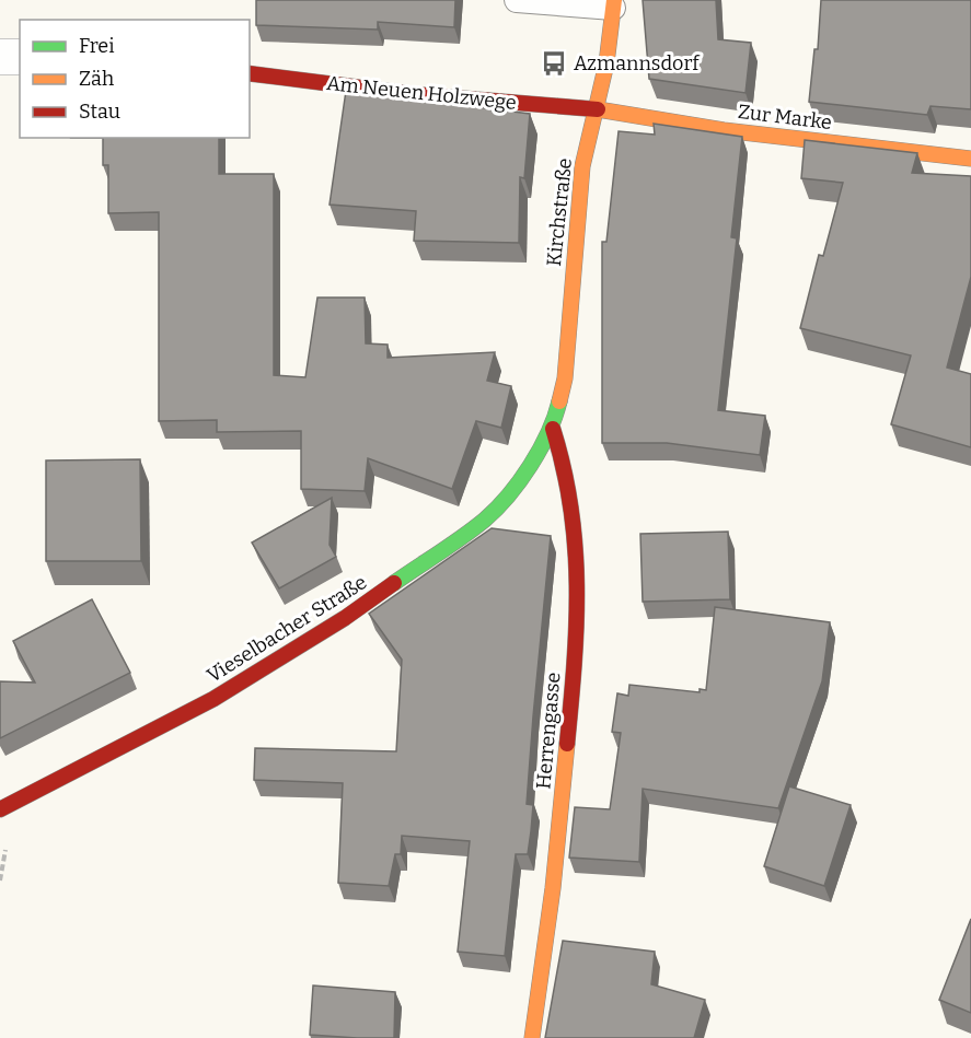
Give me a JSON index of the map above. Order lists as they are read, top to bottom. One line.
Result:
{"streets":{"street":["Am Neuen Holzwege","Zur Marke","Kirchstraße","Vieselbacher Straße","Herrengasse"]},"crossings":[["Am Neuen Holzwege","Zur Marke"],["Am Neuen Holzwege","Kirchstraße"],["Zur Marke","Kirchstraße"],["Kirchstraße","Vieselbacher Straße"],["Kirchstraße","Herrengasse"],["Vieselbacher Straße","Herrengasse"]],"places":{"bus stop":["Azmannsdorf"]},"legend":["Frei","Zäh","Stau"]}
